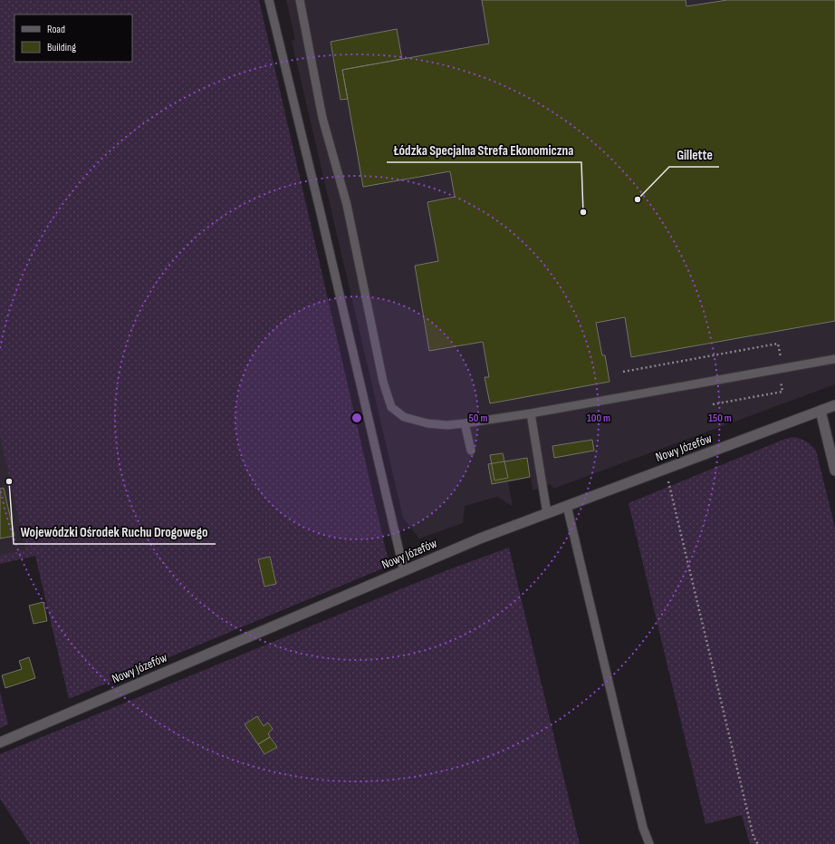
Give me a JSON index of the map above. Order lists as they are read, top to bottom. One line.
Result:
{"streets":{"street":["Nowy Józefów"]},"places":["Gillette","Łódzka Specjalna Strefa Ekonomiczna","Wojewódzki Ośrodek Ruchu Drogowego"],"legend":["Road","Building"],"rings":["50 m","100 m","150 m"]}
